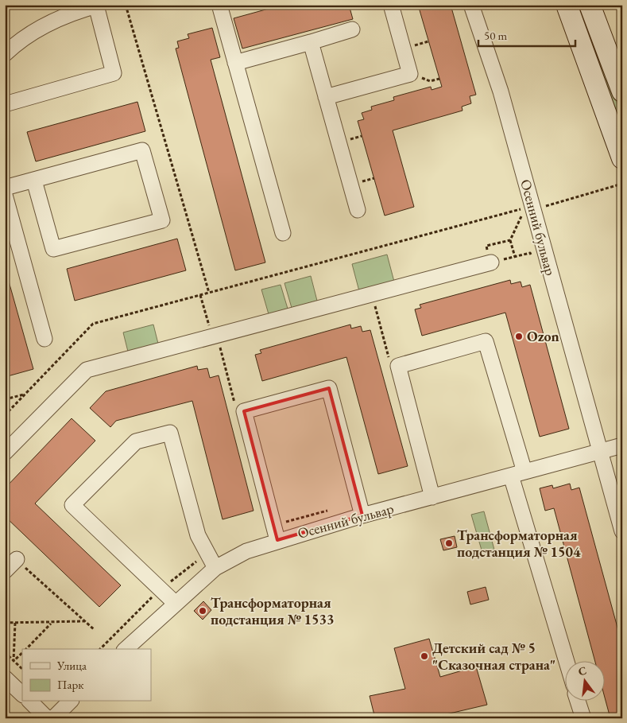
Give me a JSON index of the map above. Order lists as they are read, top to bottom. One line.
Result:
{"streets":{"street":["Осенний бульвар"]},"places":["Ozon","Трансформаторная подстанция № 1504","Трансформаторная подстанция № 1533","Детский сад № 5 \"Сказочная страна\""],"legend":["Улица","Парк"],"scale_bar":"50 m","north":"top"}
